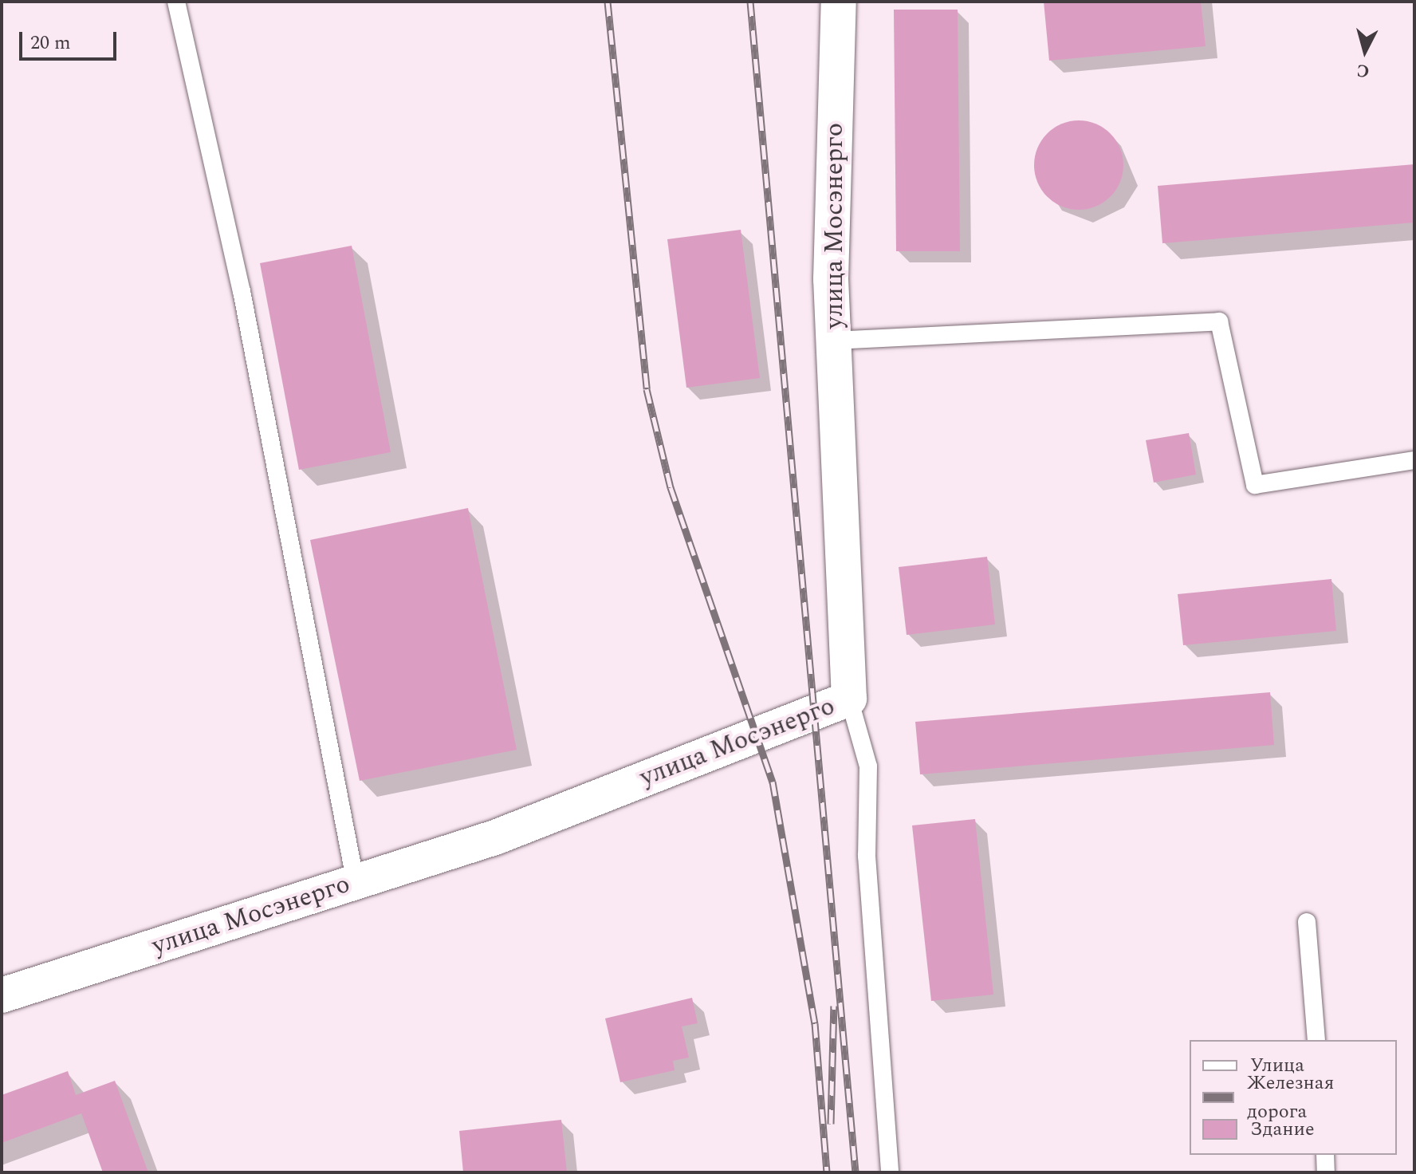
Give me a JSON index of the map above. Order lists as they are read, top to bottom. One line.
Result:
{"streets":{"street":["улица Мосэнерго"]},"legend":["Улица","Железная дорога","Здание"],"scale_bar":"20 m","north":"bottom"}
